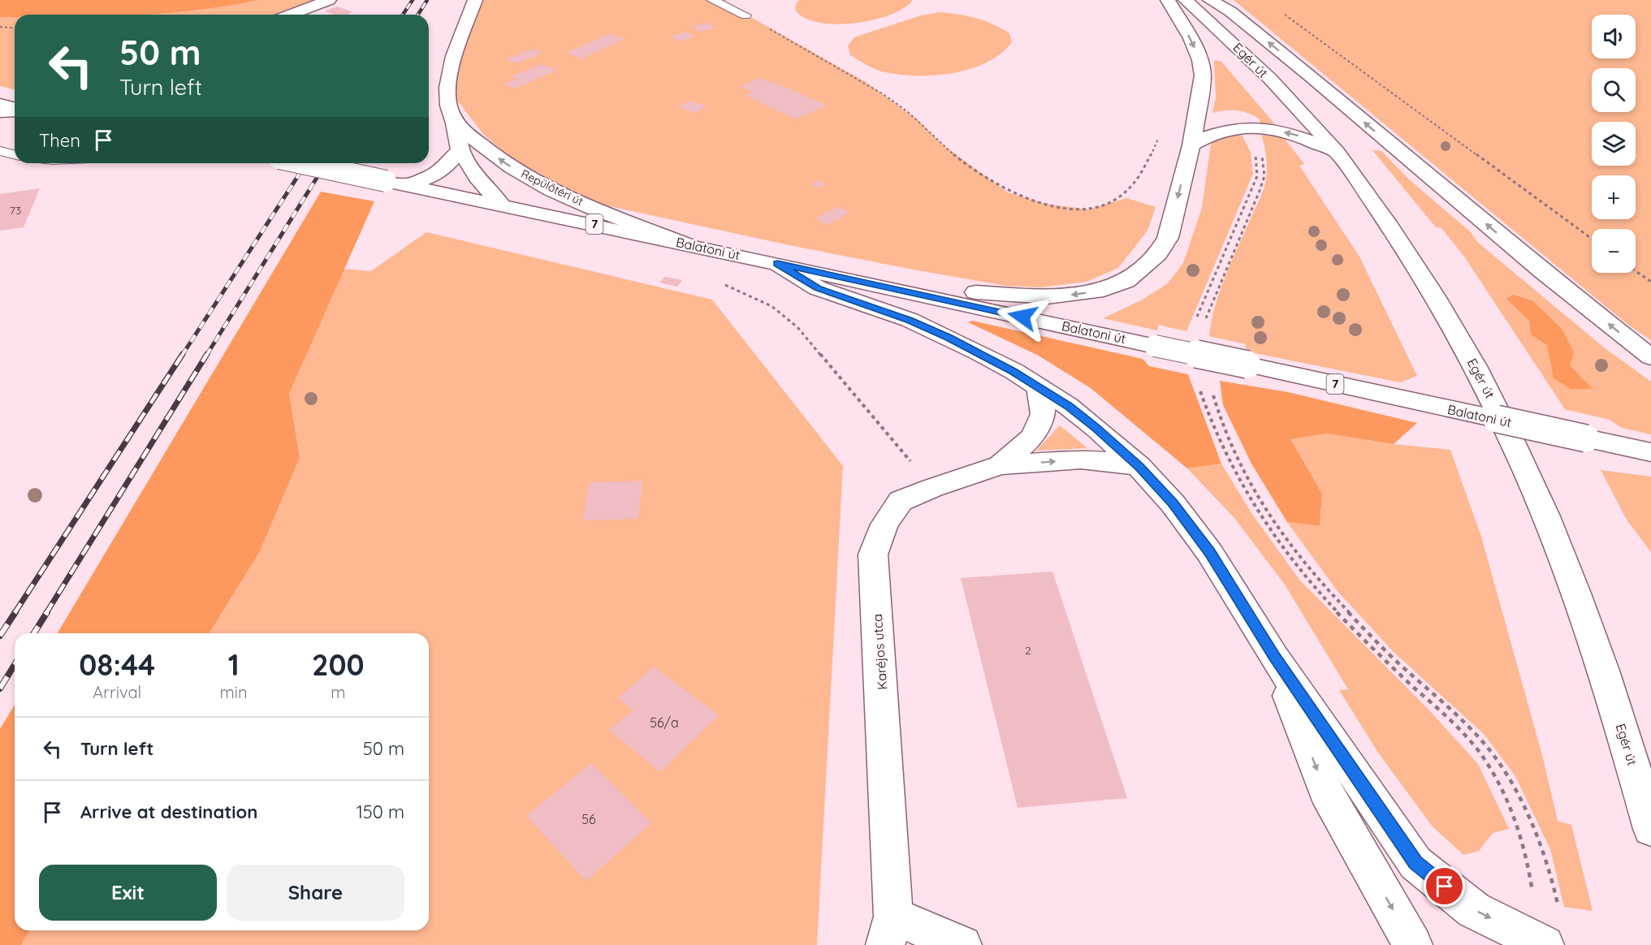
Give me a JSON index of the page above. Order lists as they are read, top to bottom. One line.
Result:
{"streets":{"main road":["Egér út","Repülőtéri út","7","Balatoni út","Karéjos utca"]},"crossings":[["Repülőtéri út","Balatoni út"]],"one_way":["Repülőtéri út"],"house_numbers":["73","2","56/a","56"],"page":{"map_buttons":["+","−"],"turn":["50 m","Turn left"],"then":"Then","eta":["08:44","Arrival","1","min","200","m"],"list":[{"name":"Turn left","value":"50 m"},{"name":"Arrive at destination","value":"150 m"}],"buttons":["Exit","Share"]}}
